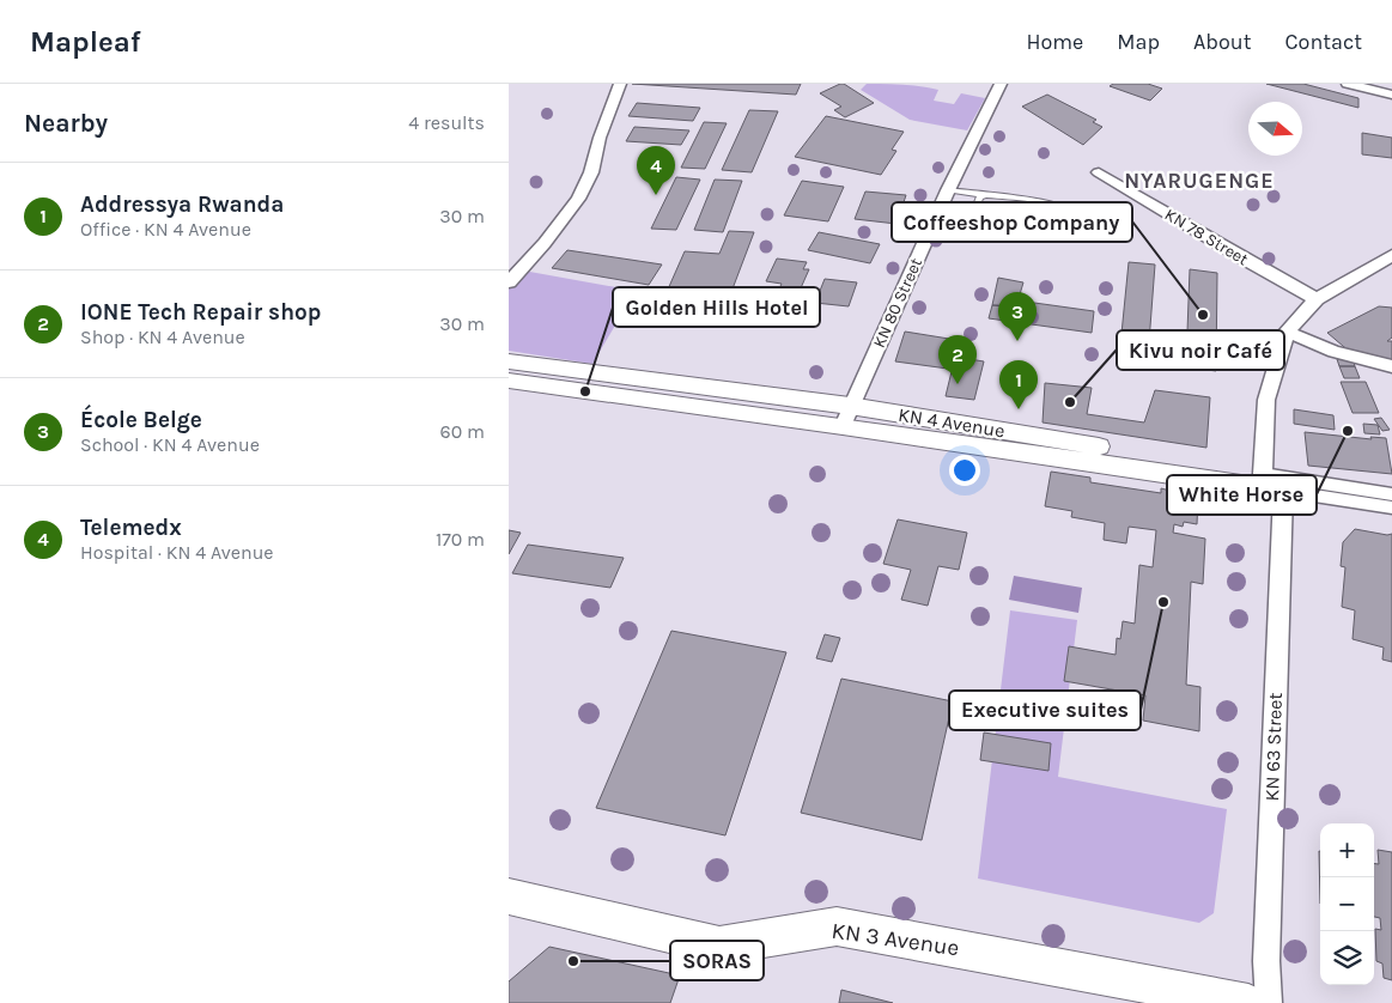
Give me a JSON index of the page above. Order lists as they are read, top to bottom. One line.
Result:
{"streets":{"main road":["KN 3 Avenue"],"street":["KN 78 Street","KN 80 Street","KN 4 Avenue","KN 63 Street"]},"crossings":[["KN 80 Street","KN 4 Avenue"],["KN 4 Avenue","KN 63 Street"]],"districts":["NYARUGENGE"],"places":["Coffeeshop Company","Golden Hills Hotel","Kivu noir Café","White Horse","Executive suites","SORAS"],"north":"right","page":{"header":"Mapleaf","nav":["Home","Map","About","Contact"],"heading":["Nearby","4 results"],"pins":["4","3","2","1"],"list":[{"mark":"1","name":"Addressya Rwanda","note":"Office · KN 4 Avenue","value":"30 m"},{"mark":"2","name":"IONE Tech Repair shop","note":"Shop · KN 4 Avenue","value":"30 m"},{"mark":"3","name":"École Belge","note":"School · KN 4 Avenue","value":"60 m"},{"mark":"4","name":"Telemedx","note":"Hospital · KN 4 Avenue","value":"170 m"}],"map_buttons":["+","−"]}}
